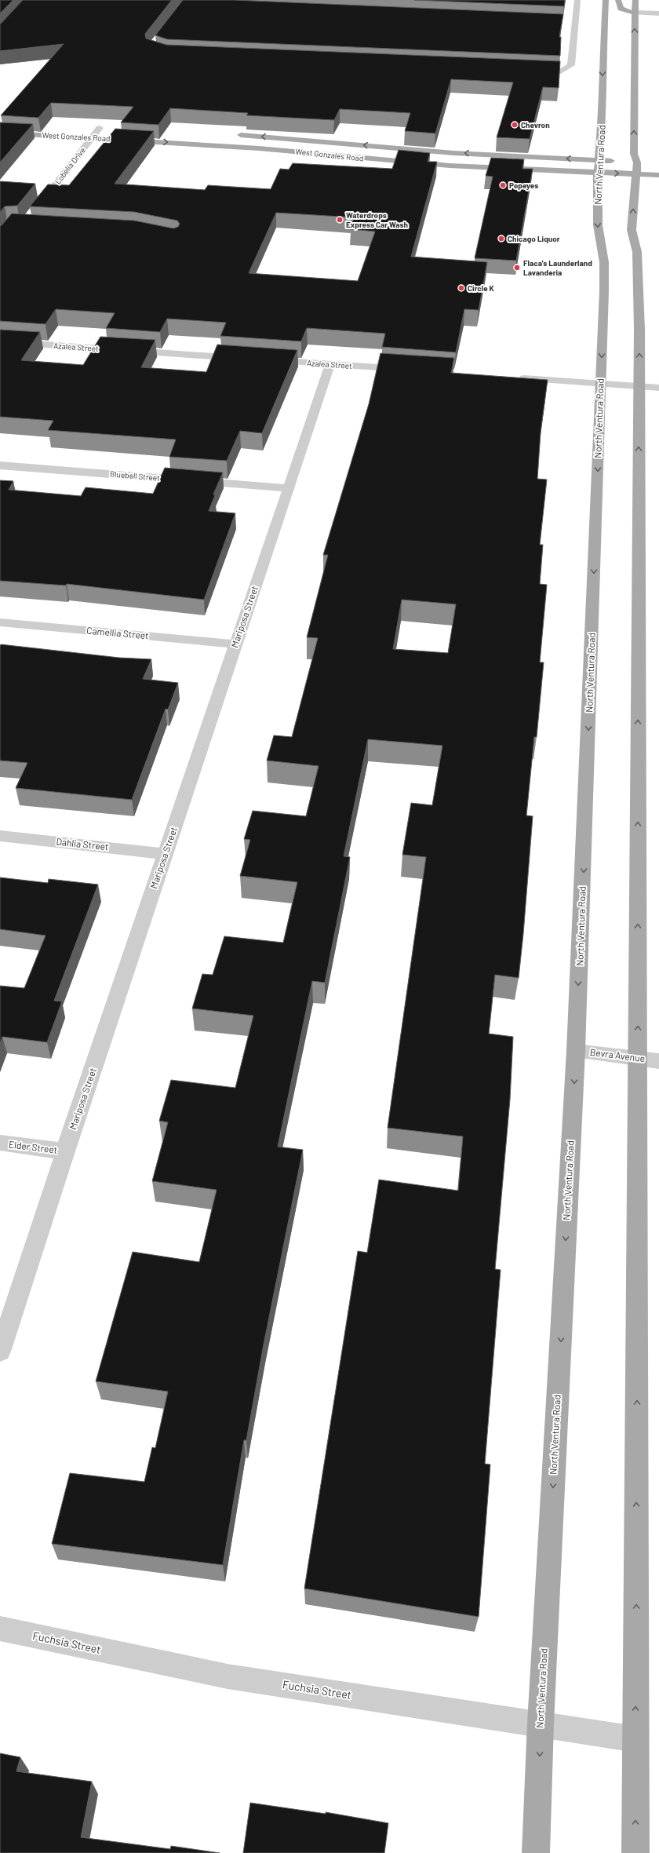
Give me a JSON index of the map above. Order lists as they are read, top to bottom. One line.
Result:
{"streets":{"main road":["West Gonzales Road","North Ventura Road"],"street":["Lobelia Drive","Azalea Street","Bluebell Street","Mariposa Street","Camellia Street","Dahlia Street","Bevra Avenue","Elder Street","Fuchsia Street"]},"crossings":[["West Gonzales Road","North Ventura Road"],["West Gonzales Road","Lobelia Drive"],["North Ventura Road","Bevra Avenue"],["North Ventura Road","Fuchsia Street"],["Azalea Street","Mariposa Street"],["Bluebell Street","Mariposa Street"],["Mariposa Street","Camellia Street"],["Mariposa Street","Dahlia Street"],["Mariposa Street","Elder Street"]],"places":["Chevron","Popeyes","Waterdrops Express Car Wash","Chicago Liquor","Flaca's Launderland Lavanderia","Circle K"]}
